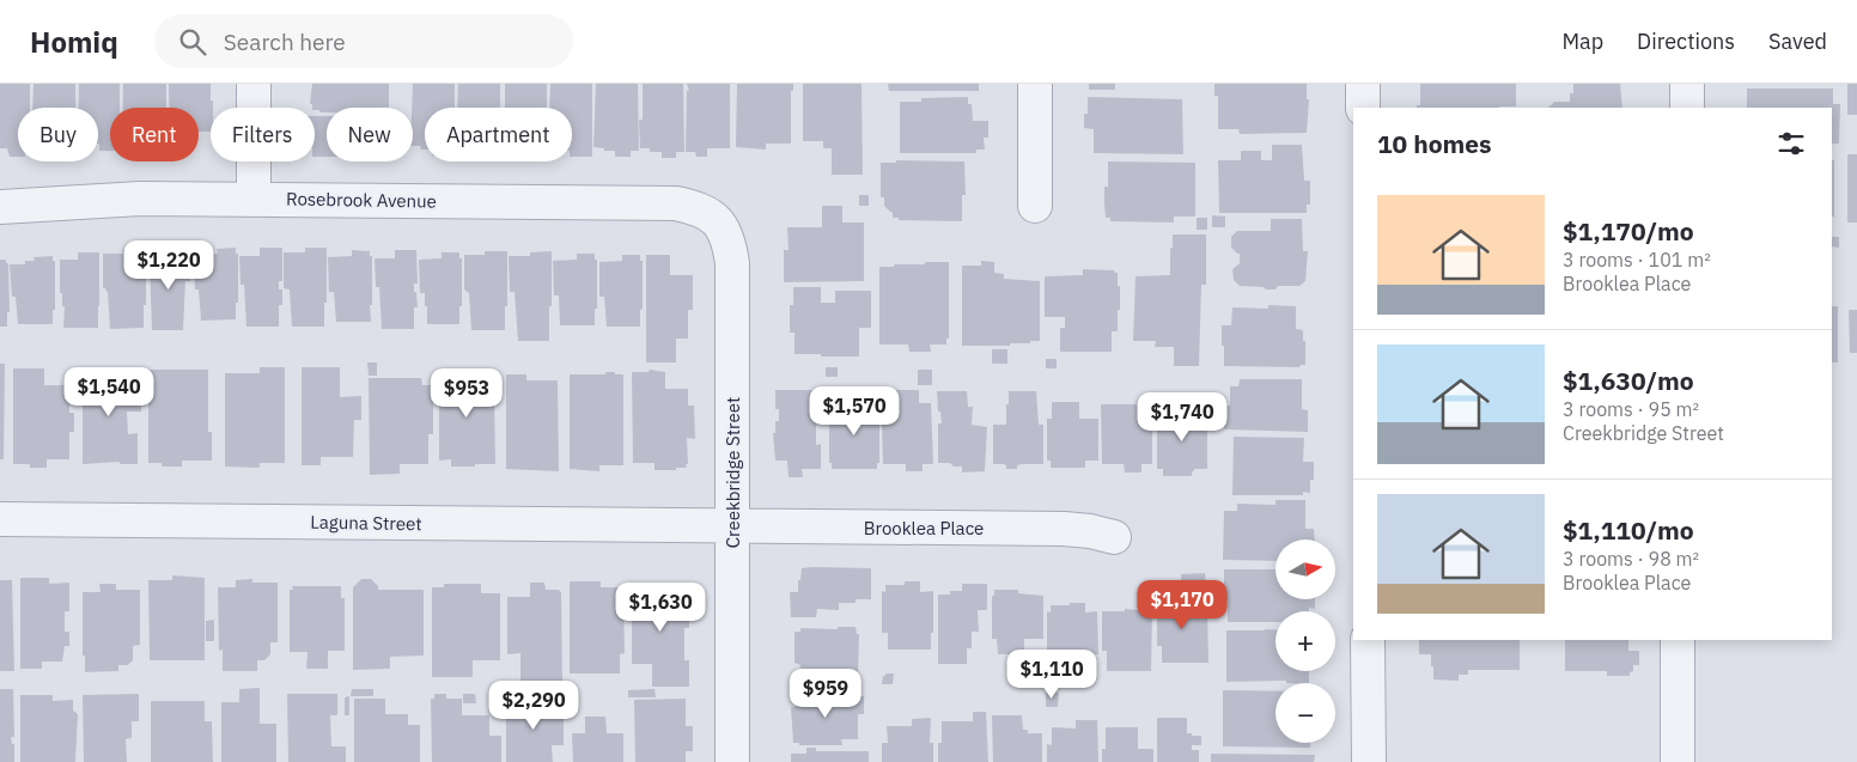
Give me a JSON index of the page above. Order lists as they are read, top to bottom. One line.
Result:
{"streets":{"street":["Rosebrook Avenue","Creekbridge Street","Laguna Street","Brooklea Place"]},"crossings":[["Rosebrook Avenue","Creekbridge Street"],["Creekbridge Street","Laguna Street"],["Creekbridge Street","Brooklea Place"],["Laguna Street","Brooklea Place"]],"north":"right","page":{"header":"Homiq","search":"Search here","nav":["Map","Directions","Saved"],"chip":["Buy","Rent","Filters","New","Apartment"],"heading":"10 homes","list":[{"name":"$1,170/mo","note":"3 rooms · 101 m² · Brooklea Place"},{"name":"$1,630/mo","note":"3 rooms · 95 m² · Creekbridge Street"},{"name":"$1,110/mo","note":"3 rooms · 98 m² · Brooklea Place"}],"price":["$1,220","$1,540","$953","$1,570","$1,740","$1,170","$1,630","$1,110","$959","$2,290"],"map_buttons":["+","−"]}}
